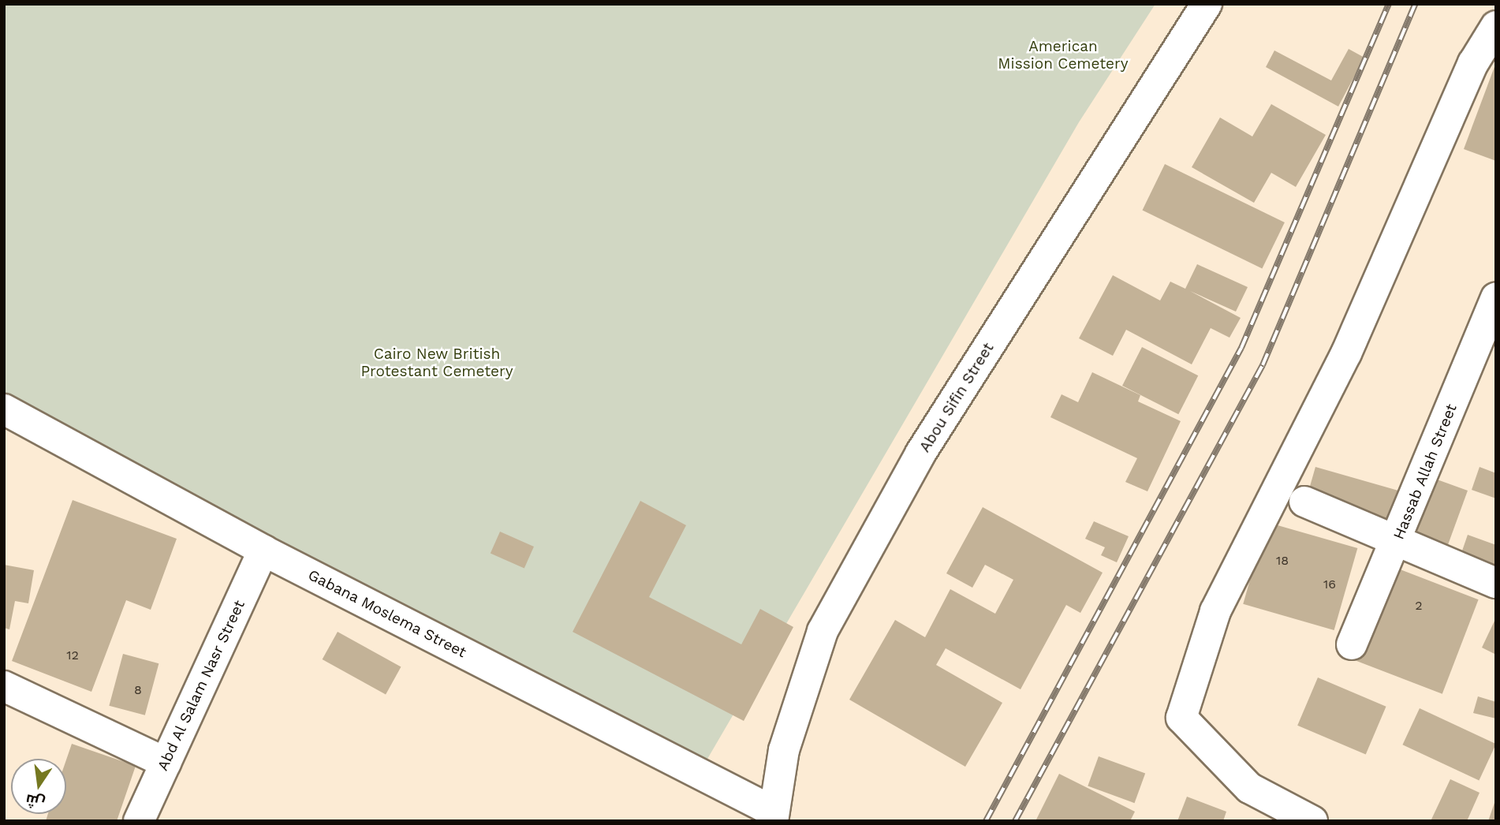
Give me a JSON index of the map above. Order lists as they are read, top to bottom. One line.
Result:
{"streets":{"street":["Abou Sifin Street","Hassab Allah Street","Gabana Moslema Street","Abd Al Salam Nasr Street"]},"crossings":[["Abou Sifin Street","Gabana Moslema Street"],["Gabana Moslema Street","Abd Al Salam Nasr Street"]],"parks":["American Mission Cemetery","Cairo New British Protestant Cemetery"],"house_numbers":["18","16","2","12","8"],"north":"bottom"}
